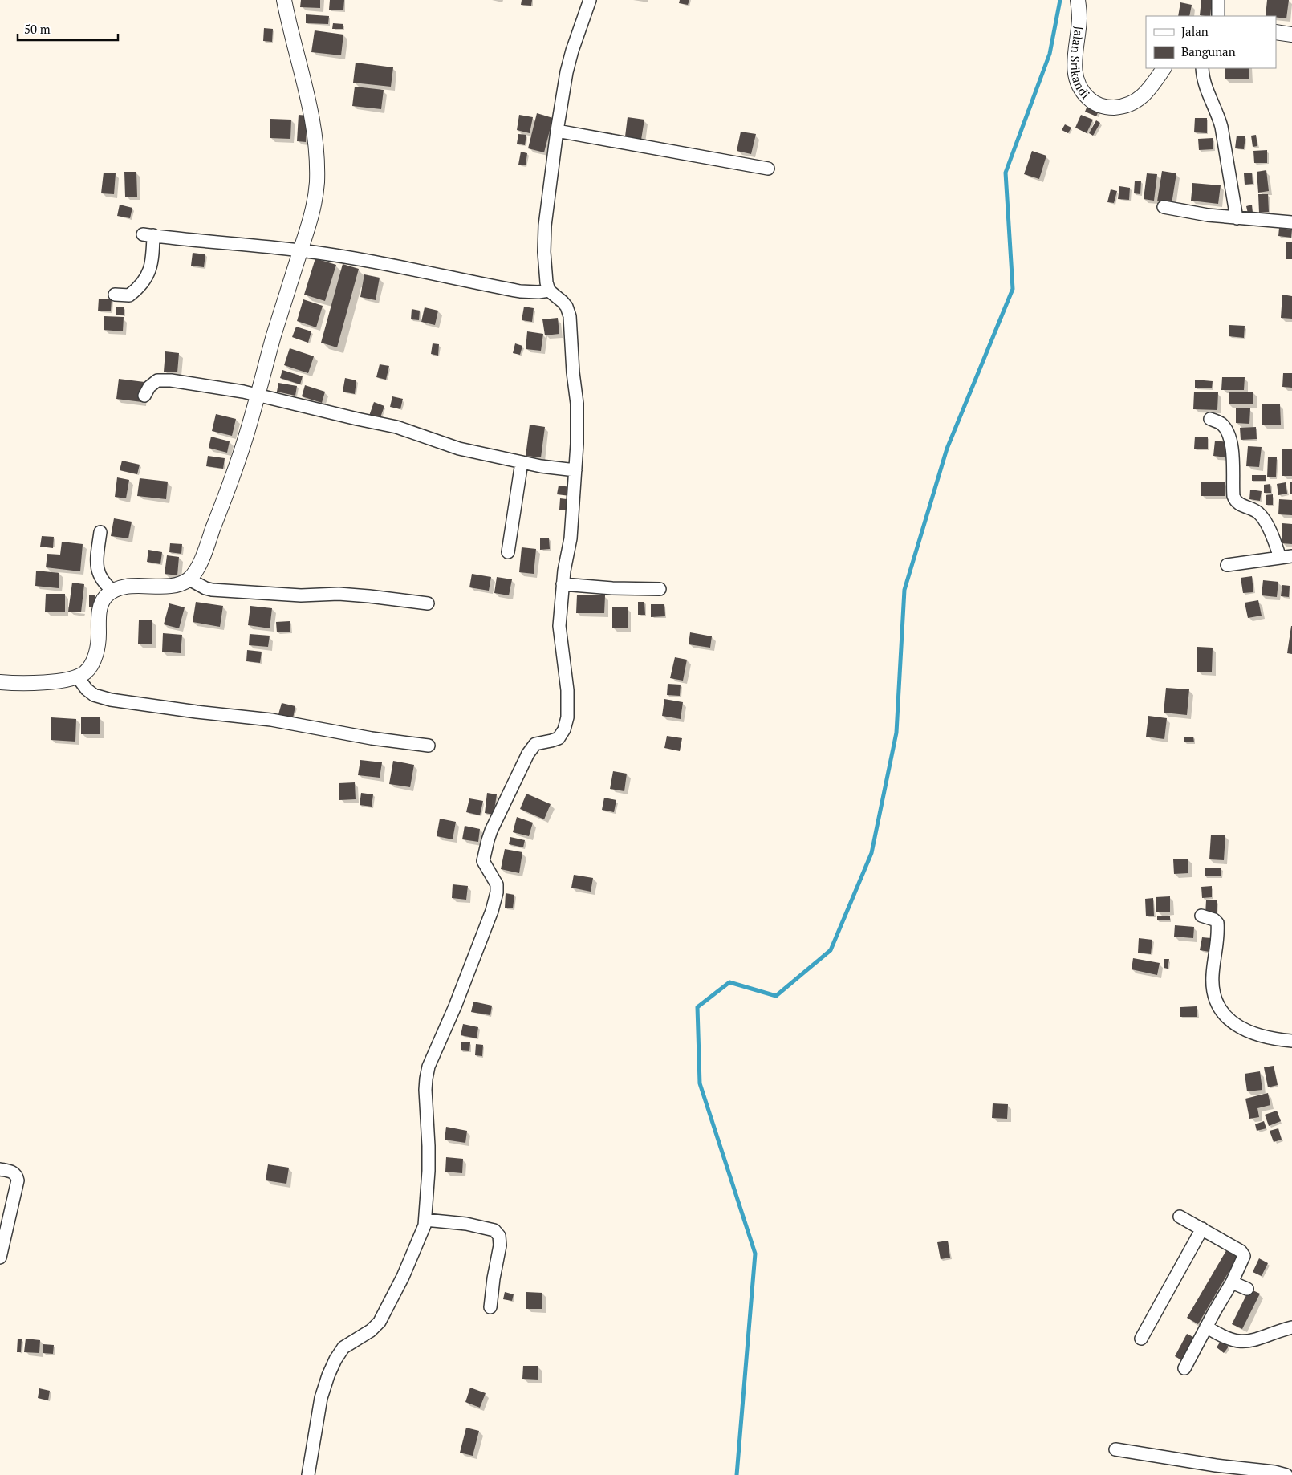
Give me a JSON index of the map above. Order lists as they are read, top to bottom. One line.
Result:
{"streets":{"street":["Jalan Srikandi"]},"legend":["Jalan","Bangunan"],"scale_bar":"50 m"}
